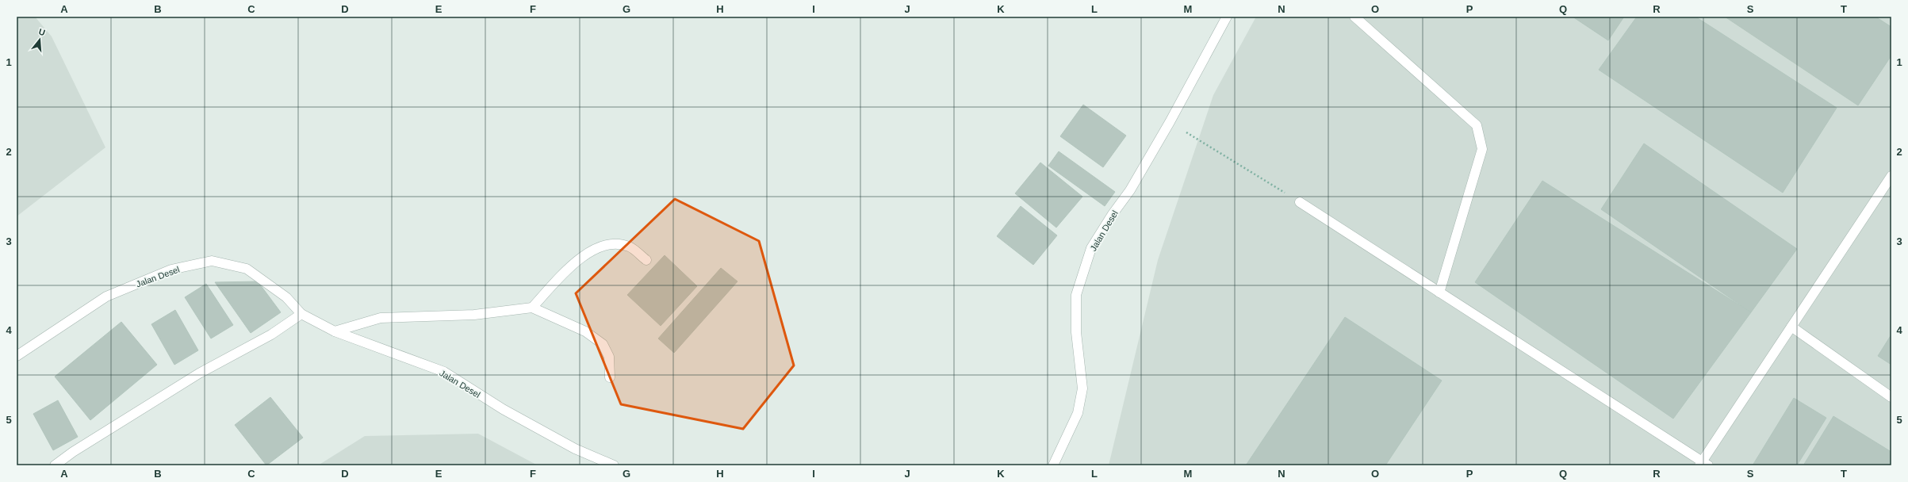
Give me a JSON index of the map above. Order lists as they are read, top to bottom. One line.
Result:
{"streets":{"street":["Jalan Desel"]},"north":"top","grid":{"columns":["A","B","C","D","E","F","G","H","I","J","K","L","M","N","O","P","Q","R","S","T"],"rows":["1","2","3","4","5"]}}
